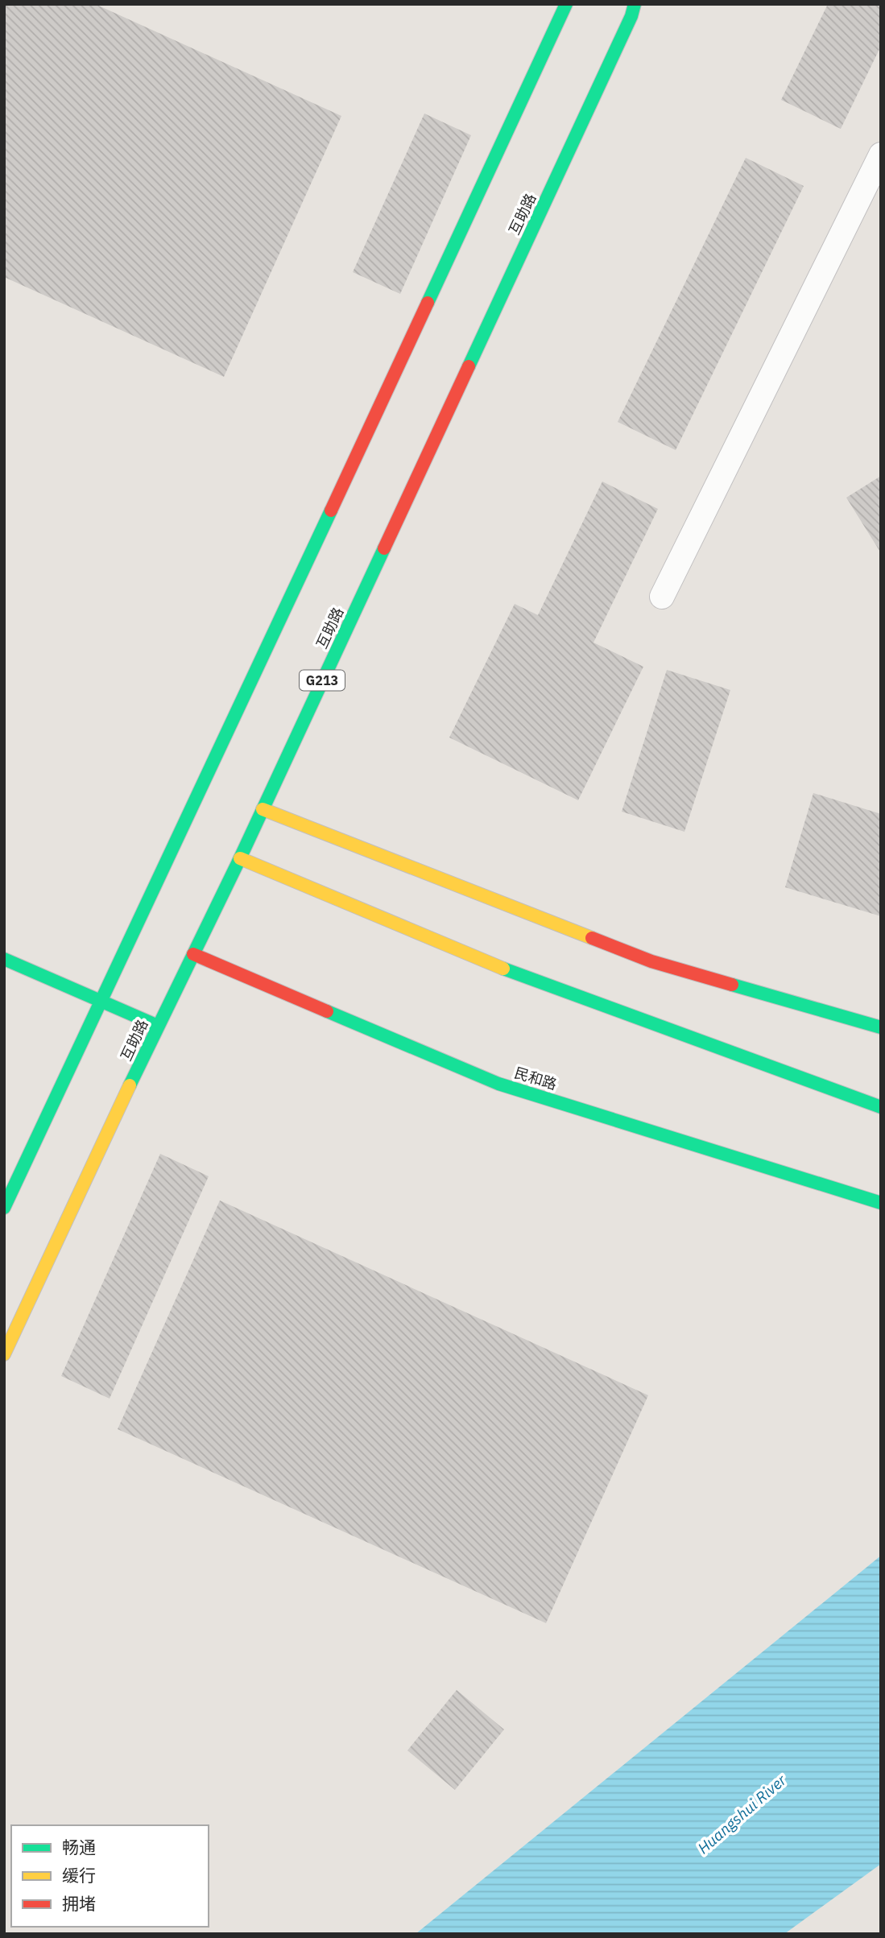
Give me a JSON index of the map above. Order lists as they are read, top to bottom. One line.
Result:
{"streets":{"main road":["互助路","G213","民和路"]},"crossings":[["互助路","民和路"]],"water":["Huangshui River"],"legend":["畅通","缓行","拥堵"]}
